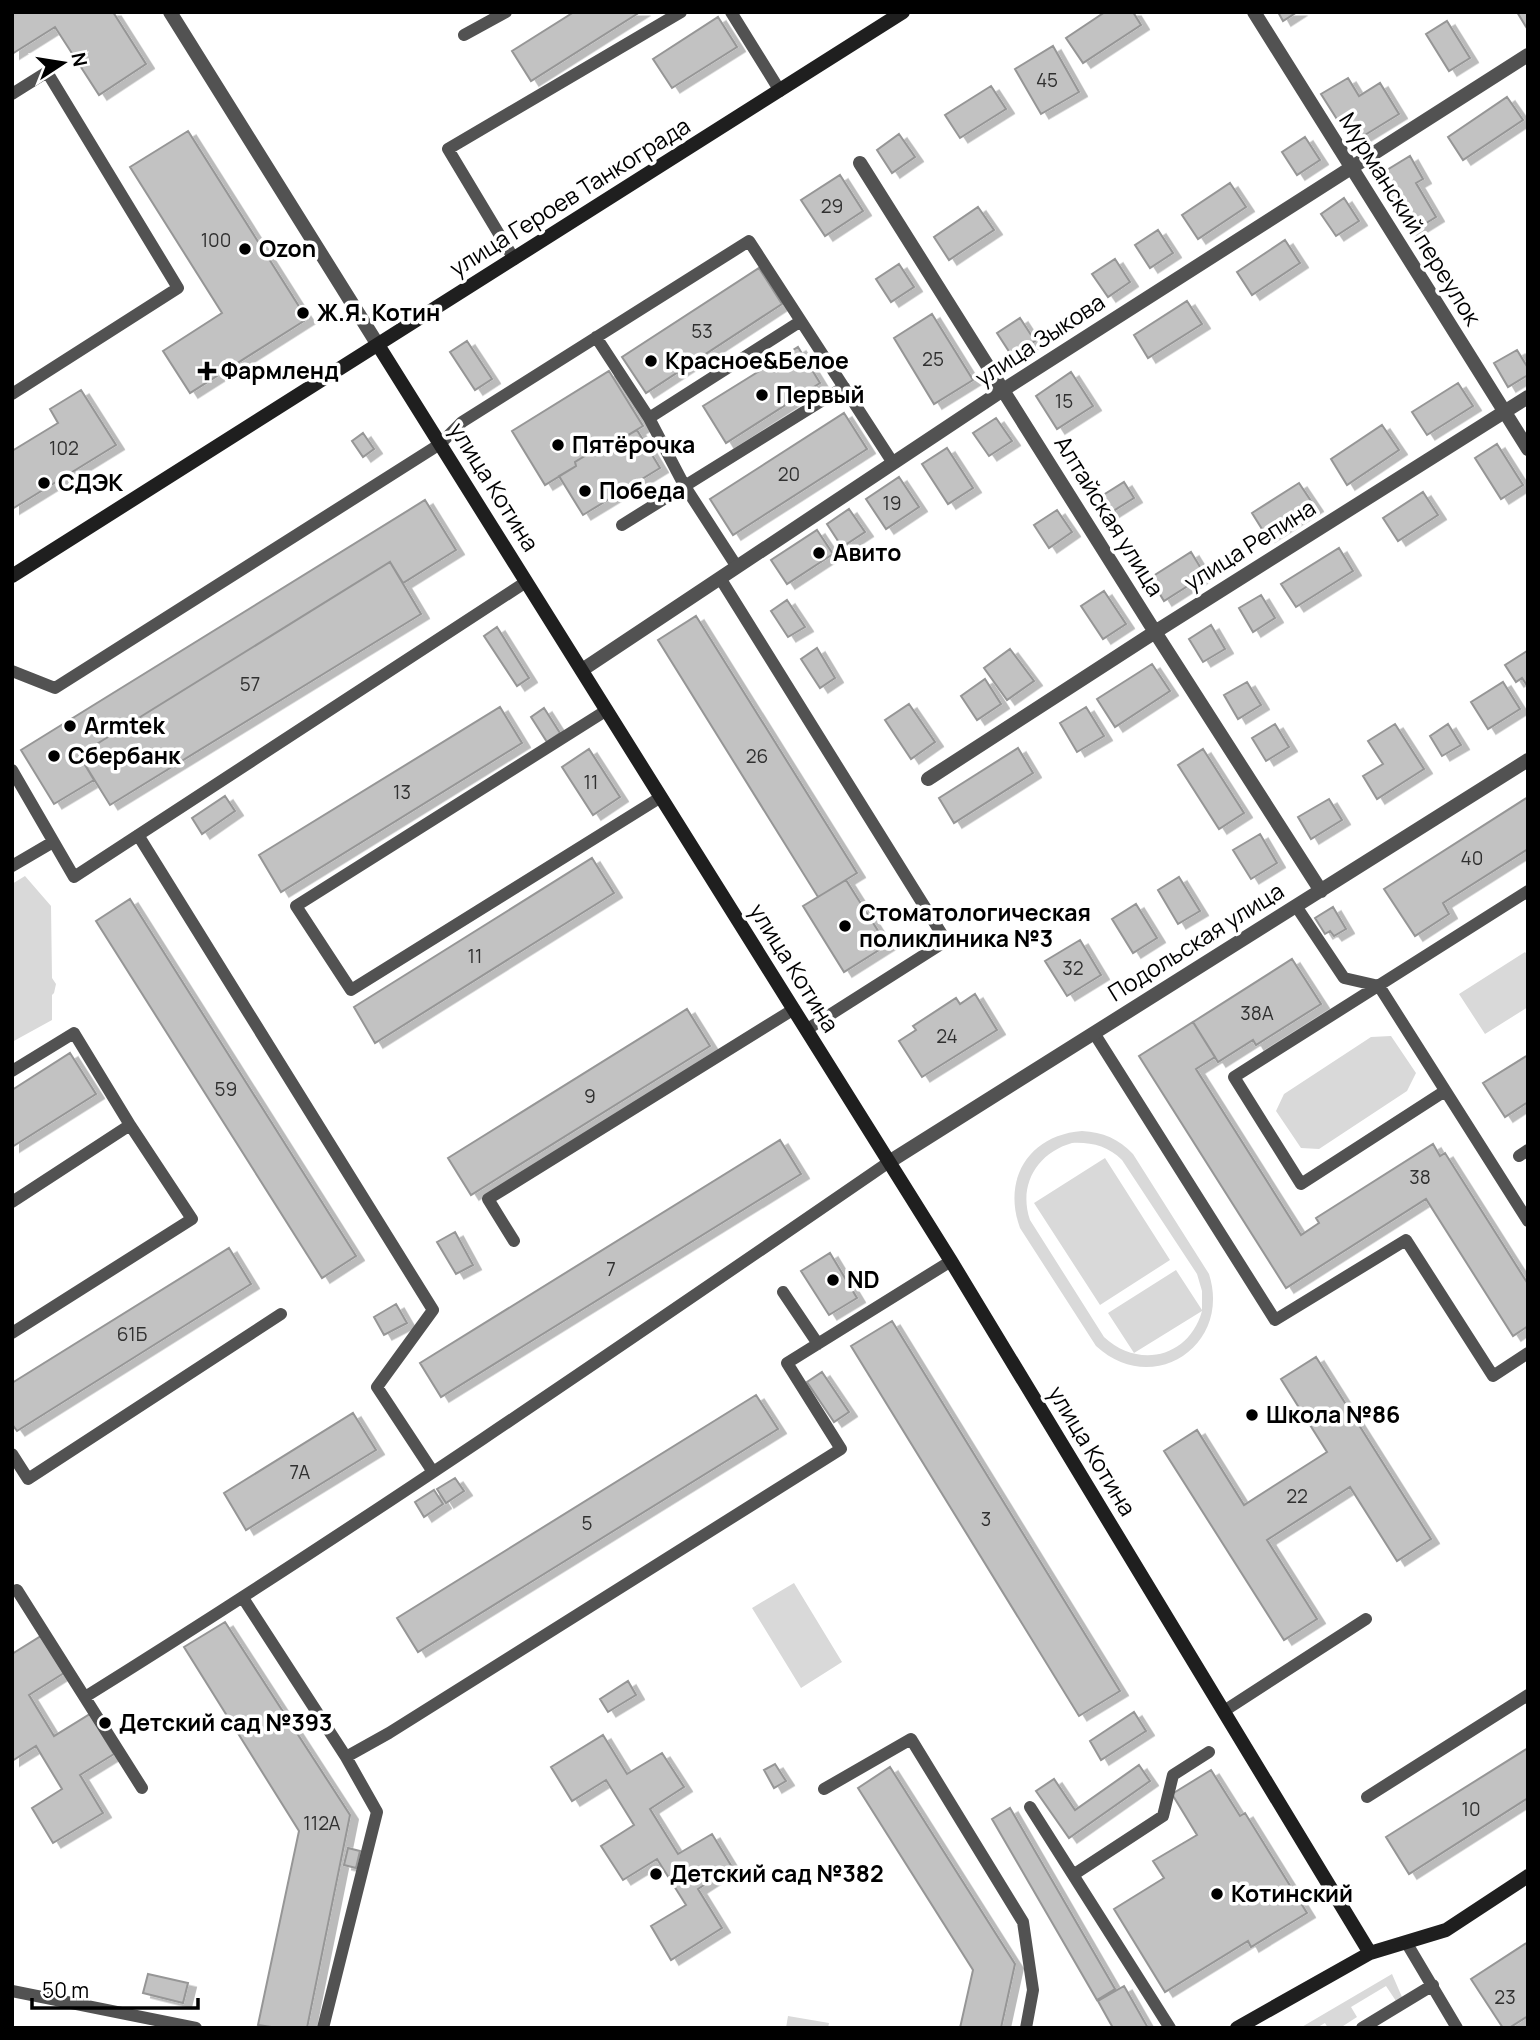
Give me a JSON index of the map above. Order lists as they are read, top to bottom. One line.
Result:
{"streets":{"street":["улица Героев Танкограда","Мурманский переулок","улица Зыкова","улица Котина","Алтайская улица","улица Репина","Подольская улица"]},"crossings":[["улица Героев Танкограда","улица Котина"],["Мурманский переулок","улица Зыкова"],["Мурманский переулок","улица Репина"],["улица Зыкова","улица Котина"],["улица Зыкова","Алтайская улица"],["улица Котина","Подольская улица"],["Алтайская улица","улица Репина"],["Алтайская улица","Подольская улица"]],"places":{"other":["Ozon","Ж.Я. Котин","Красное&Белое","Первый","Пятёрочка","СДЭК","Победа","Авито","Armtek","Сбербанк","Стоматологическая поликлиника №3","ND","Школа №86","Детский сад №393","Детский сад №382","Котинский"],"health":["Фармленд"]},"house_numbers":["45","29","100","53","25","15","102","20","19","57","26","11","13","40","11","32","38А","24","59","9","38","7","61Б","7А","22","3","5","10","112А","23"],"scale_bar":"50 m","north":"right"}
